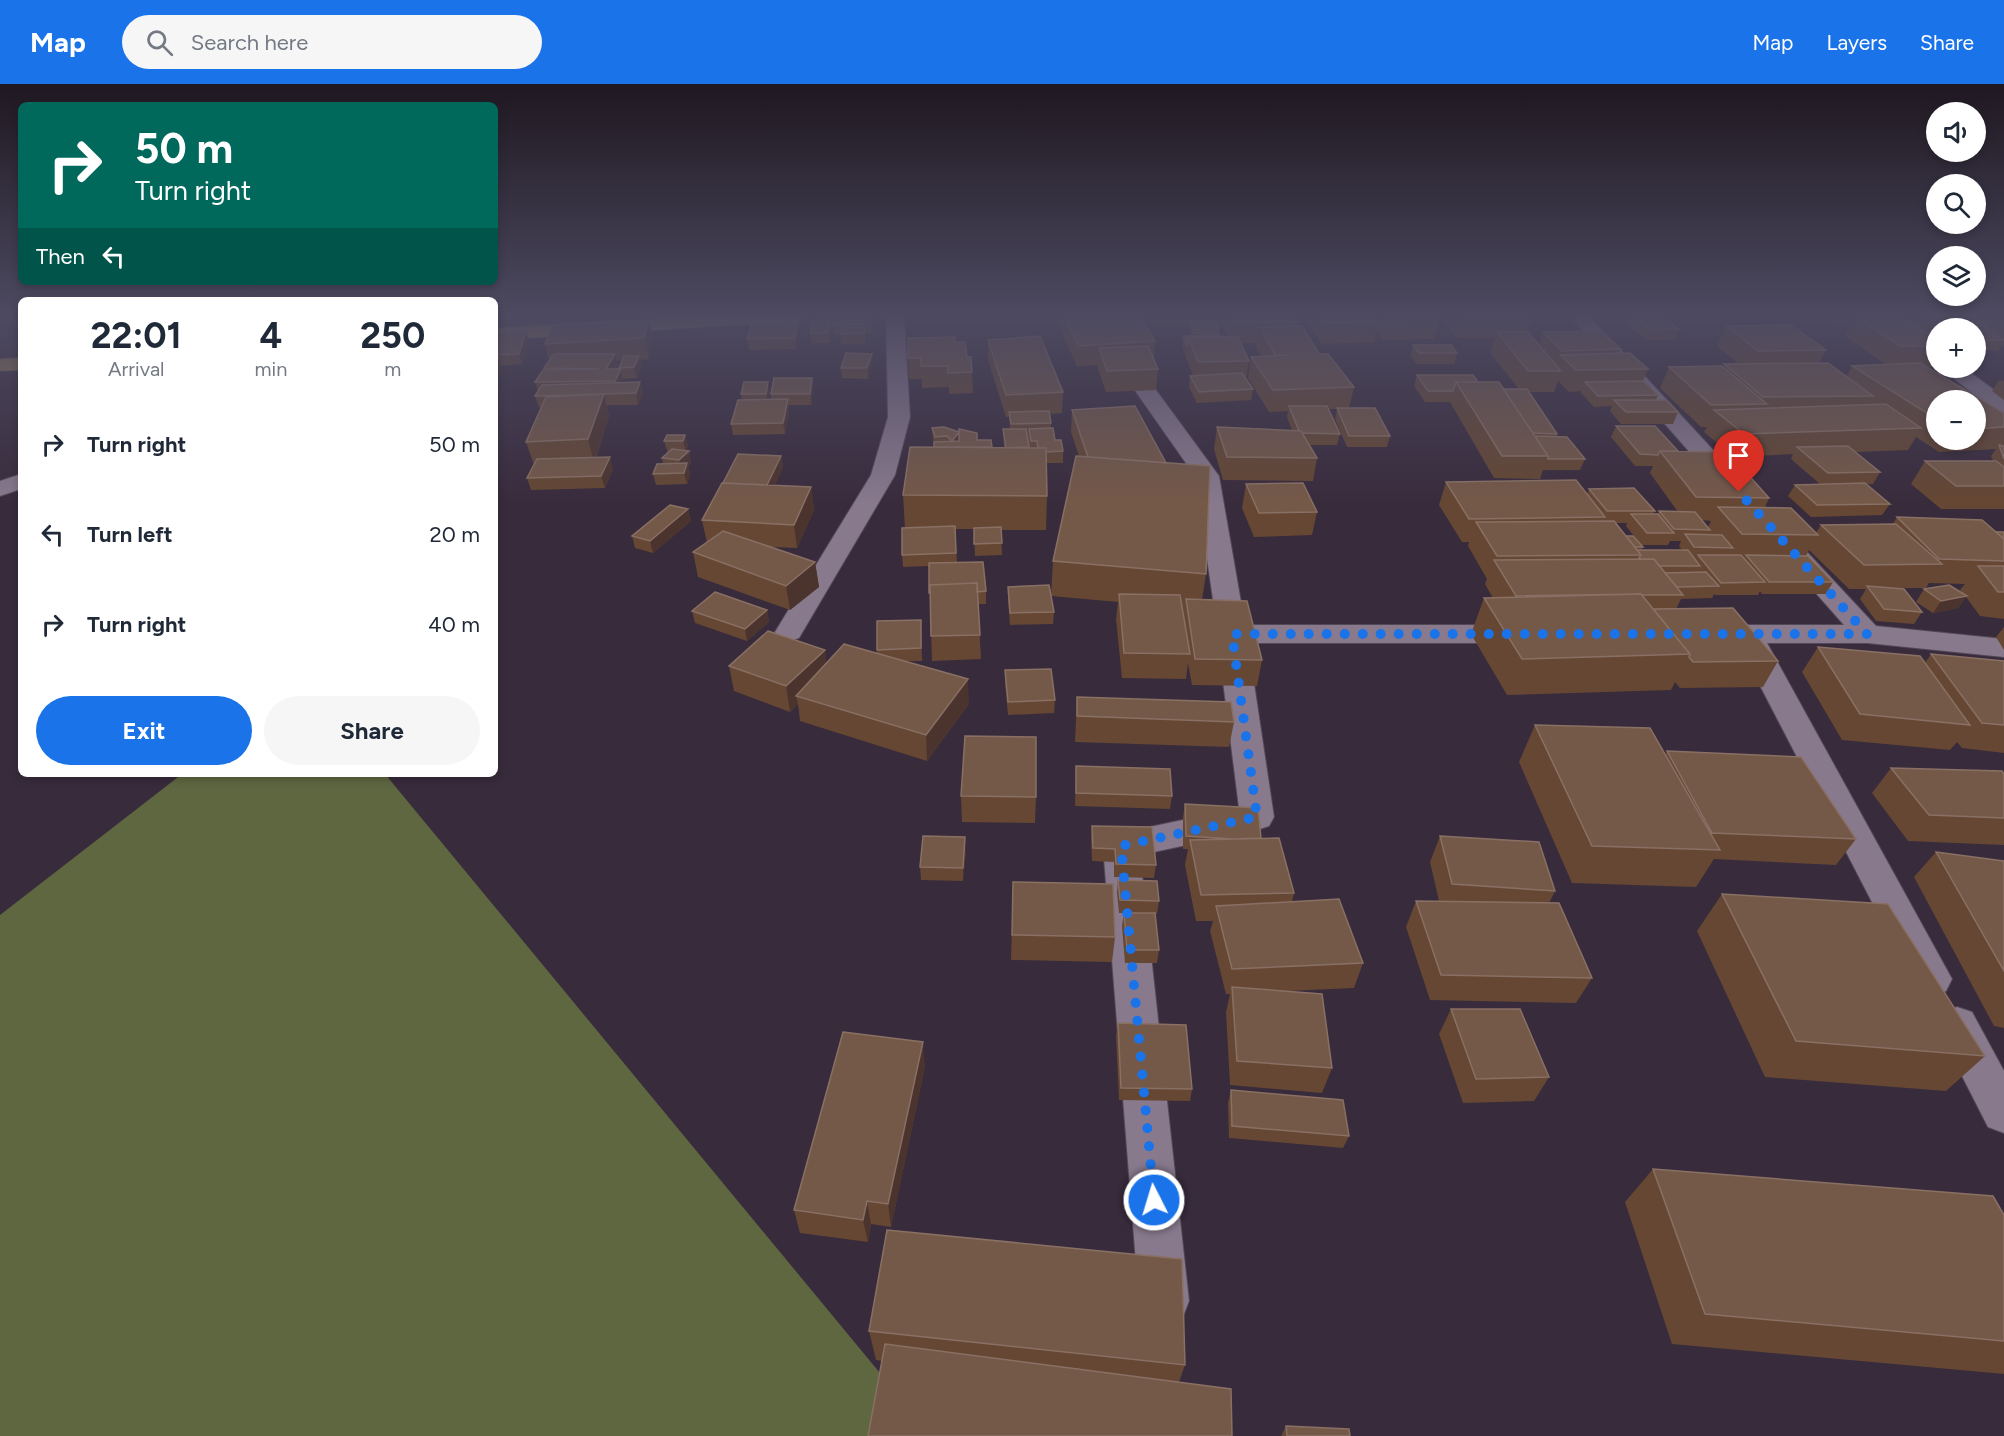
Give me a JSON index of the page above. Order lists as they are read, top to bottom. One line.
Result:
{"page":{"header":"Map","search":"Search here","nav":["Map","Layers","Share"],"map_buttons":["+","−"],"turn":["50 m","Turn right"],"then":"Then","eta":["22:01","Arrival","4","min","250","m"],"list":[{"name":"Turn right","value":"50 m"},{"name":"Turn left","value":"20 m"},{"name":"Turn right","value":"40 m"}],"buttons":["Exit","Share"]}}
